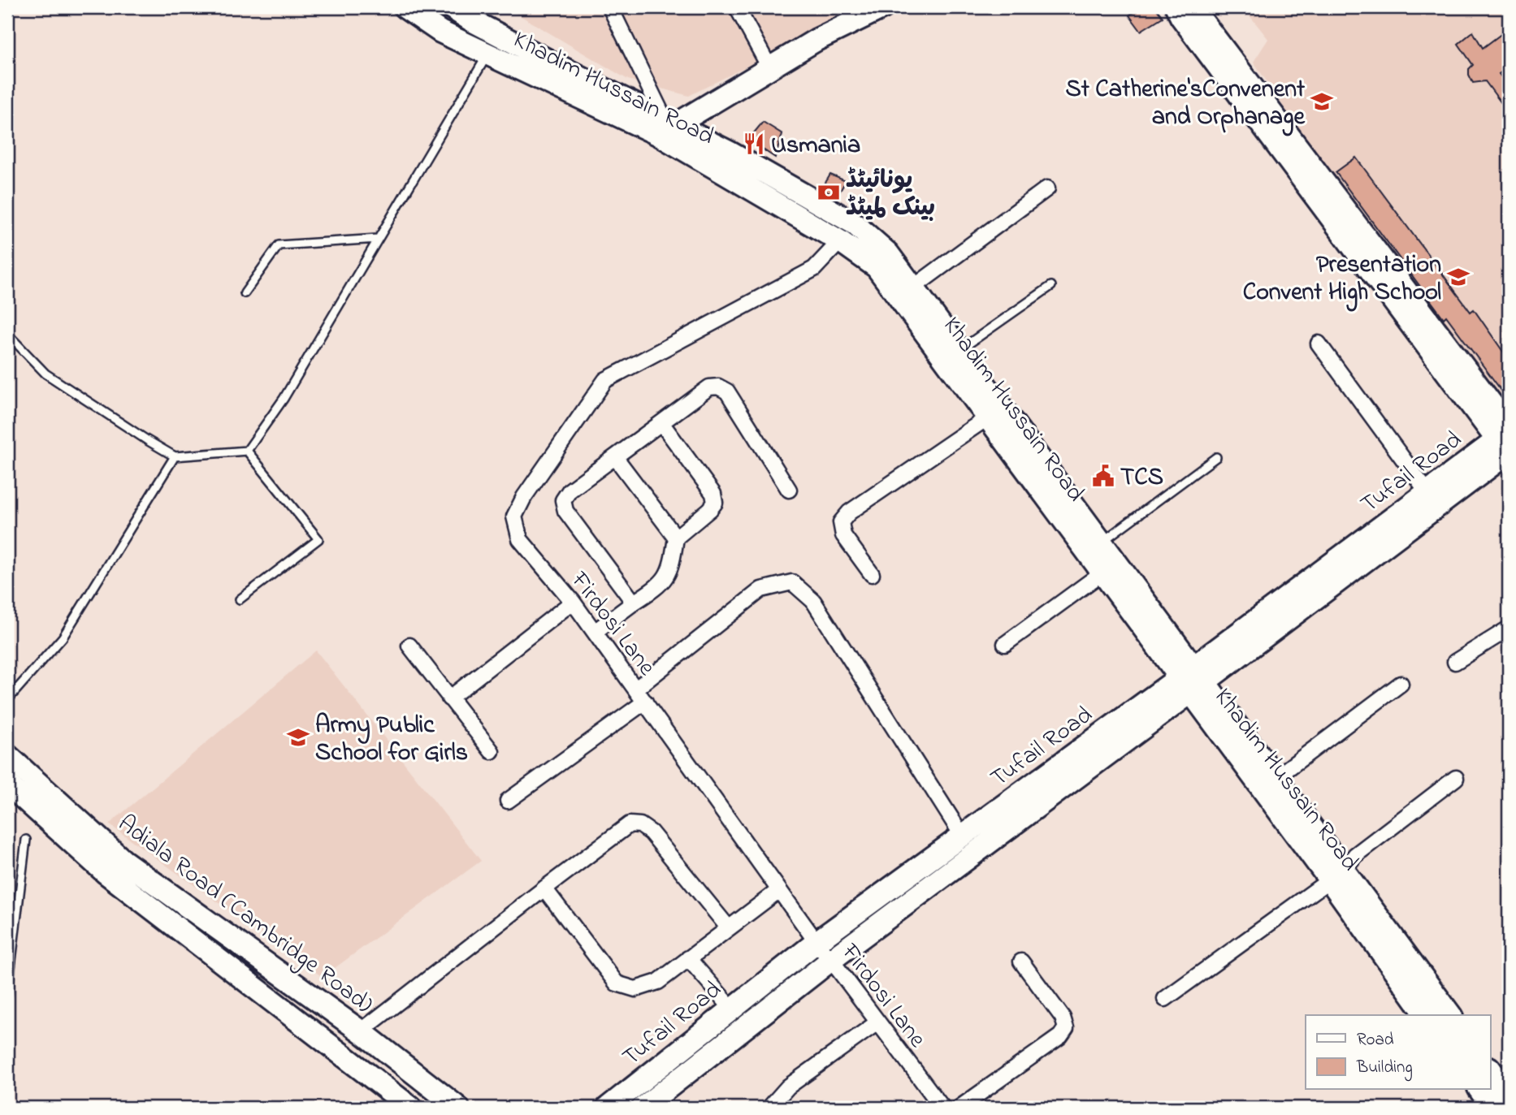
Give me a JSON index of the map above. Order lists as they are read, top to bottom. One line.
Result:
{"streets":{"main road":["Khadim Hussain Road","Tufail Road","Adiala Road (Cambridge Road)"],"street":["Firdosi Lane"]},"crossings":[["Khadim Hussain Road","Tufail Road"],["Khadim Hussain Road","Firdosi Lane"],["Tufail Road","Firdosi Lane"]],"places":{"school or university":["St Catherine'sConvenent and Orphanage","Presentation Convent High School","Army Public School for Girls"],"restaurant":["Usmania"],"bank":["یونائیٹڈ بینک لمیٹڈ"],"public building":["TCS"]},"legend":["Road","Building"]}
